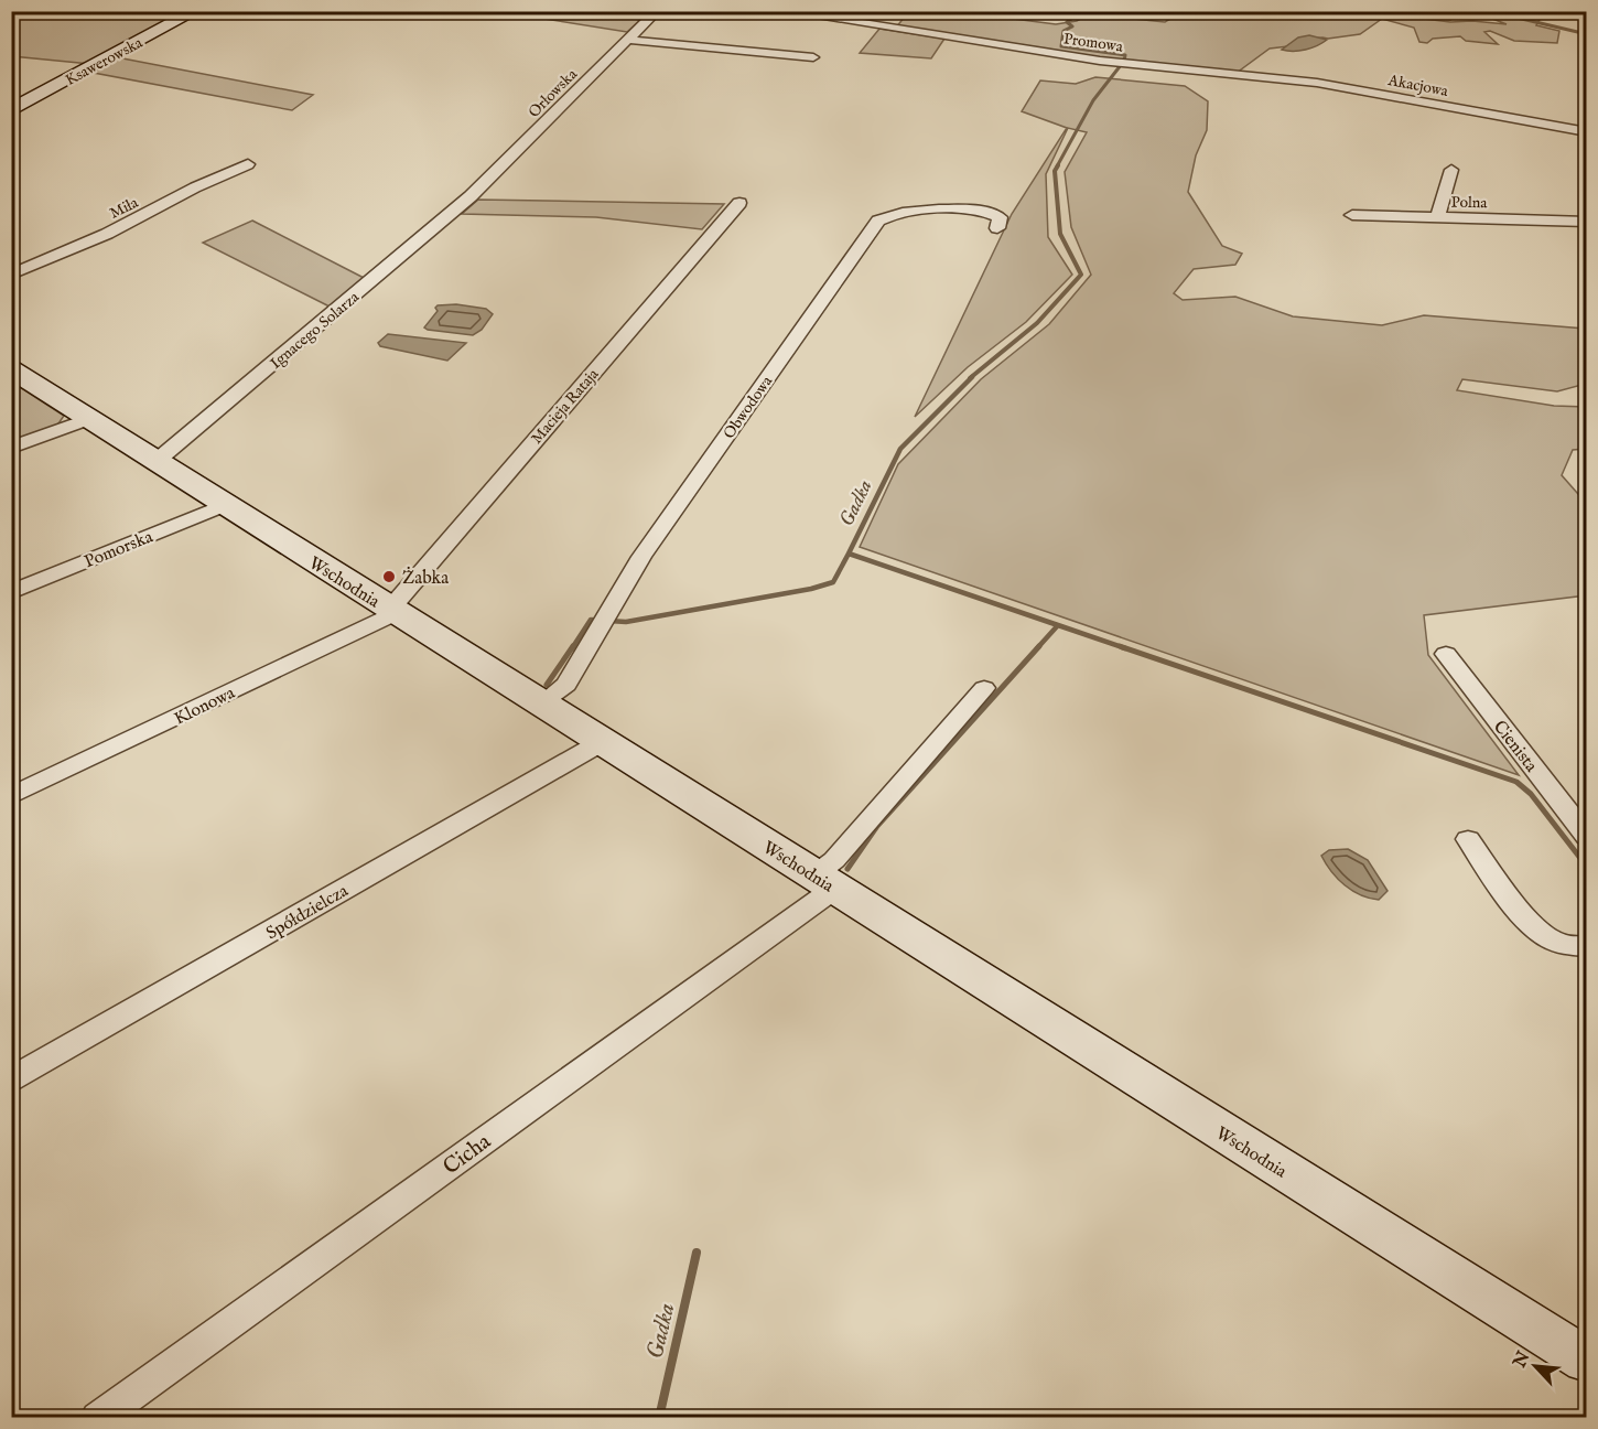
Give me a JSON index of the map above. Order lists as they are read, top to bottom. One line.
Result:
{"streets":{"street":["Promowa","Ksawerowska","Akacjowa","Orłowska","Polna","Miła","Ignacego Solarza","Macieja Rataja","Obwodowa","Pomorska","Wschodnia","Klonowa","Cienista","Spółdzielcza","Cicha"]},"crossings":[["Promowa","Akacjowa"],["Orłowska","Ignacego Solarza"],["Ignacego Solarza","Wschodnia"],["Macieja Rataja","Wschodnia"],["Macieja Rataja","Klonowa"],["Obwodowa","Wschodnia"],["Pomorska","Wschodnia"],["Wschodnia","Klonowa"],["Wschodnia","Spółdzielcza"],["Wschodnia","Cicha"]],"water":["Gadka"],"places":["Żabka"],"north":"top left"}
